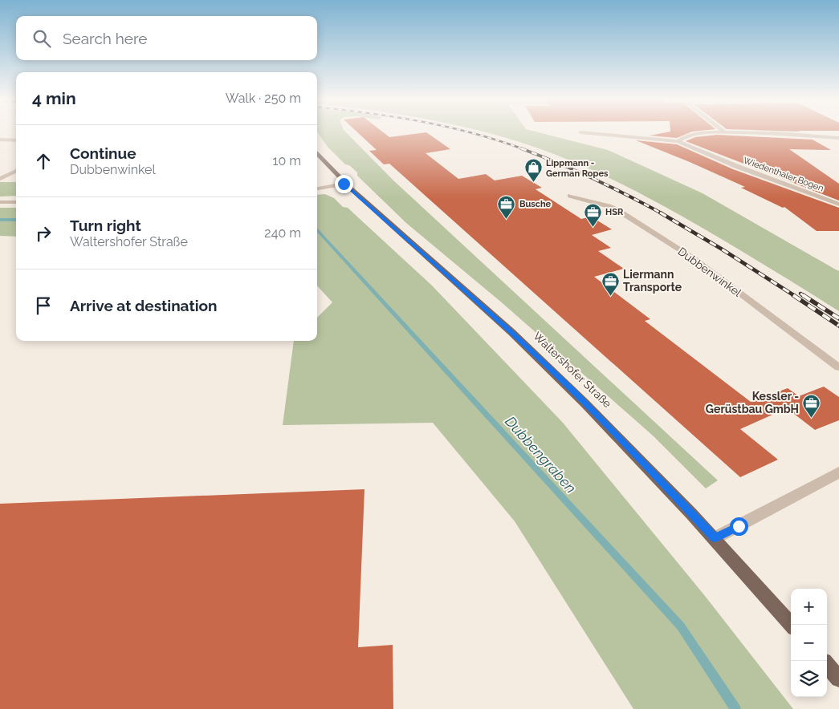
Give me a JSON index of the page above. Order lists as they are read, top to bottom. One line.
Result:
{"streets":{"main road":["Waltershofer Straße"],"street":["Wiedenthaler Bogen","Dubbenwinkel"]},"water":["Dubbengraben"],"places":{"shop":["Lippmann - German Ropes"],"office":["Busche","HSR","Liermann Transporte","Kessler - Gerüstbau GmbH"]},"page":{"search":"Search here","heading":["4 min","Walk · 250 m"],"list":[["Continue","Dubbenwinkel","10 m"],["Turn right","Waltershofer Straße","240 m"],"Arrive at destination"],"map_buttons":["+","−"]}}
